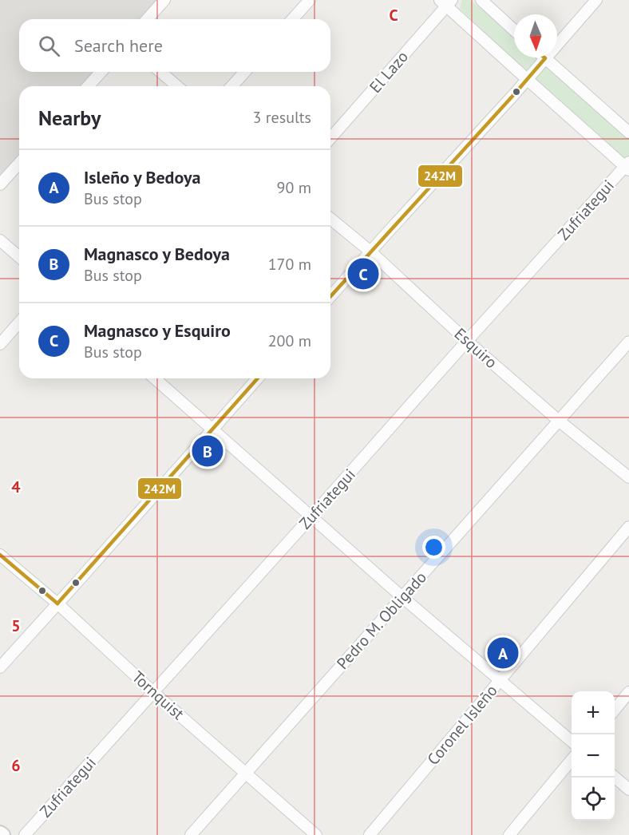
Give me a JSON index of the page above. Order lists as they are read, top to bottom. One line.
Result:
{"streets":{"street":["El Lazo","Zufriategui","Esquiro","Pedro M. Obligado","Tornquist","Coronel Isleño"]},"crossings":[["Zufriategui","Esquiro"],["Zufriategui","Tornquist"],["Esquiro","Pedro M. Obligado"],["Pedro M. Obligado","Tornquist"]],"lines":["transit line 242M"],"north":"bottom","page":{"search":"Search here","heading":["Nearby","3 results"],"list":[{"mark":"A","name":"Isleño y Bedoya","note":"Bus stop","value":"90 m"},{"mark":"B","name":"Magnasco y Bedoya","note":"Bus stop","value":"170 m"},{"mark":"C","name":"Magnasco y Esquiro","note":"Bus stop","value":"200 m"}],"pins":["C","B","A"],"map_buttons":["+","−"]},"grid":{"columns":["C"],"rows":["4","5","6"]}}
